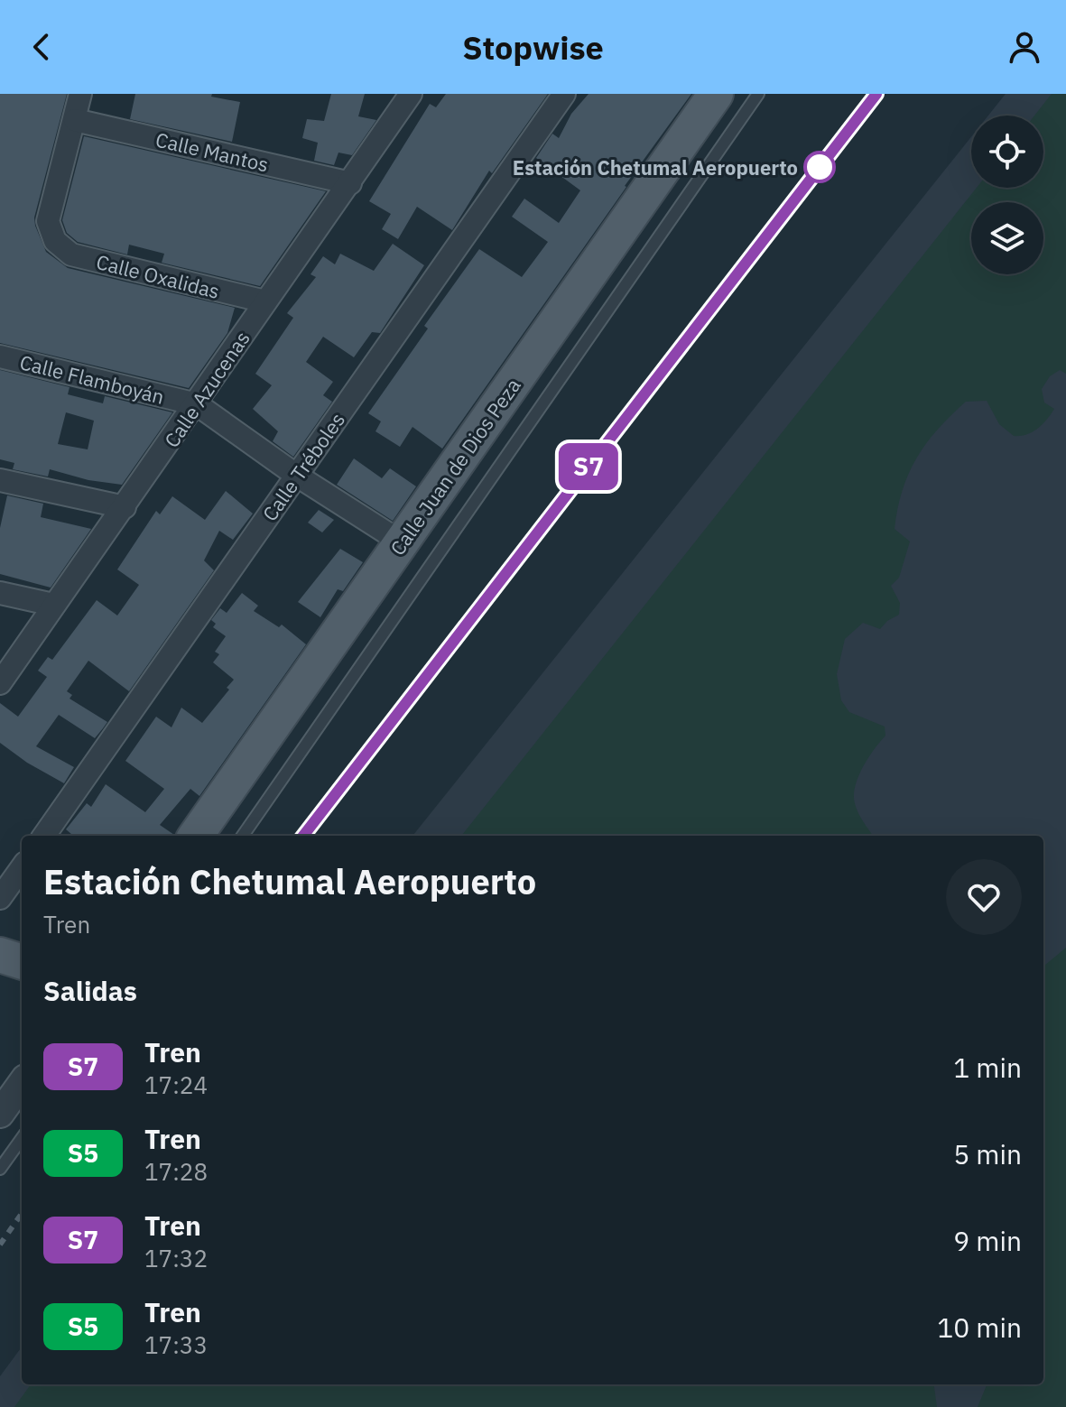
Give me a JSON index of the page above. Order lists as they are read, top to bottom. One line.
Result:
{"streets":{"main road":["Calle Juan de Dios Peza"],"street":["Calle Mantos","Calle Oxalidas","Calle Flamboyán","Calle Azucenas","Calle Tréboles"]},"crossings":[["Calle Mantos","Calle Oxalidas"],["Calle Mantos","Calle Azucenas"],["Calle Oxalidas","Calle Azucenas"],["Calle Flamboyán","Calle Azucenas"],["Calle Flamboyán","Calle Tréboles"],["Calle Flamboyán","Calle Juan de Dios Peza"]],"places":["Estación Chetumal Aeropuerto"],"page":{"header":"Stopwise","on_map":"S7","heading":[["Estación Chetumal Aeropuerto","Tren"],"Salidas"],"list":[{"mark":"S7","name":"Tren","note":"17:24","value":"1 min"},{"mark":"S5","name":"Tren","note":"17:28","value":"5 min"},{"mark":"S7","name":"Tren","note":"17:32","value":"9 min"},{"mark":"S5","name":"Tren","note":"17:33","value":"10 min"}]}}
